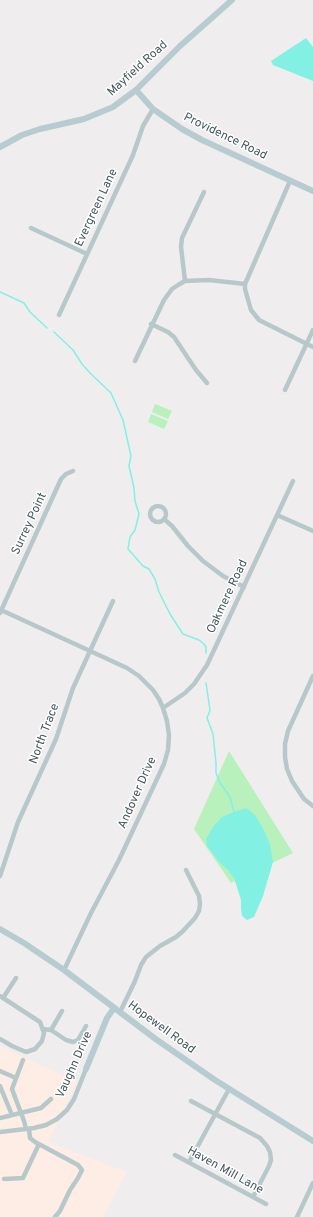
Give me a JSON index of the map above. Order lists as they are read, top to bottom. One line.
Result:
{"streets":{"street":["Mayfield Road","Providence Road","Evergreen Lane","Surrey Point","Oakmere Road","North Trace","Andover Drive","Hopewell Road","Vaughn Drive","Haven Mill Lane"]},"crossings":[["Mayfield Road","Providence Road"],["Providence Road","Evergreen Lane"],["Surrey Point","Andover Drive"],["Oakmere Road","Andover Drive"],["North Trace","Andover Drive"],["Andover Drive","Hopewell Road"],["Hopewell Road","Vaughn Drive"]]}
